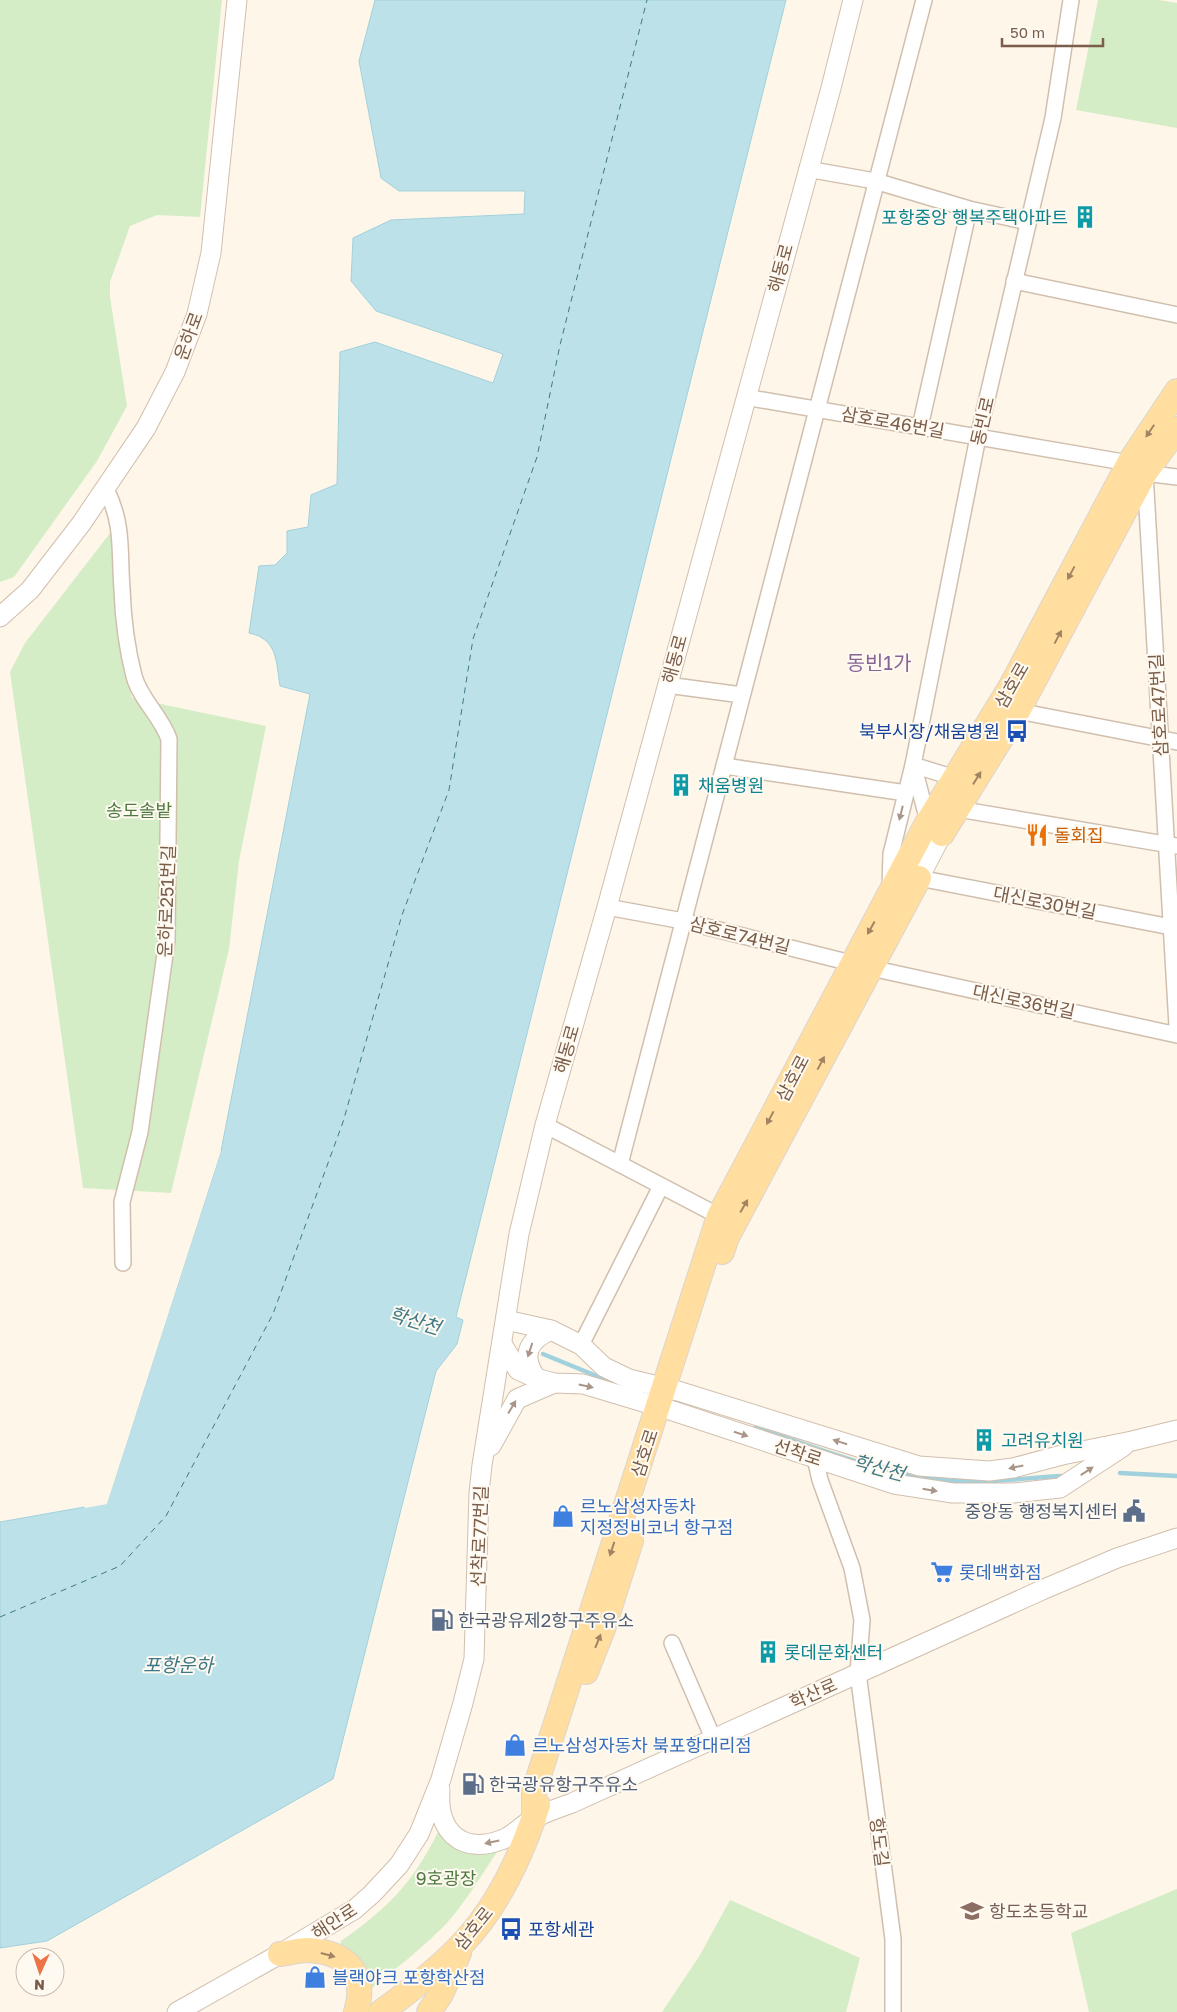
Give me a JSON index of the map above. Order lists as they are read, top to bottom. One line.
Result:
{"streets":{"main road":["삼호로"],"street":["해동로","운하로","동빈로","삼호로46번길","삼호로47번길","운하로251번길","대신로30번길","삼호로74번길","대신로36번길","선착로","선착로77번길","학산로","항도길","해안로"]},"crossings":[["해동로","삼호로46번길"],["해동로","삼호로74번길"],["해동로","선착로"],["해동로","선착로77번길"],["운하로","운하로251번길"],["동빈로","삼호로46번길"],["동빈로","삼호로"],["삼호로46번길","삼호로"],["삼호로46번길","삼호로47번길"],["삼호로","삼호로47번길"],["삼호로","대신로30번길"],["삼호로","삼호로74번길"],["삼호로","대신로36번길"],["삼호로","선착로"],["삼호로","학산로"],["삼호로47번길","대신로30번길"],["삼호로74번길","대신로36번길"],["선착로","선착로77번길"],["선착로","항도길"],["선착로77번길","학산로"],["선착로77번길","해안로"],["학산로","항도길"],["학산로","해안로"]],"districts":["동빈1가"],"water":["학산천","포항운하"],"parks":["송도솔밭","9호광장"],"places":{"building":["포항중앙 행복주택아파트","채움병원","고려유치원","롯데문화센터"],"bus stop":["북부시장/채움병원","포항세관"],"restaurant":["돌회집"],"public building":["중앙동 행정복지센터"],"shop":["르노삼성자동차 지정정비코너 항구점","르노삼성자동차 북포항대리점","블랙야크 포항학산점"],"supermarket":["롯데백화점"],"fuel station":["한국광유제2항구주유소","한국광유항구주유소"],"school or university":["항도초등학교"]},"scale_bar":"50 m","north":"bottom"}
